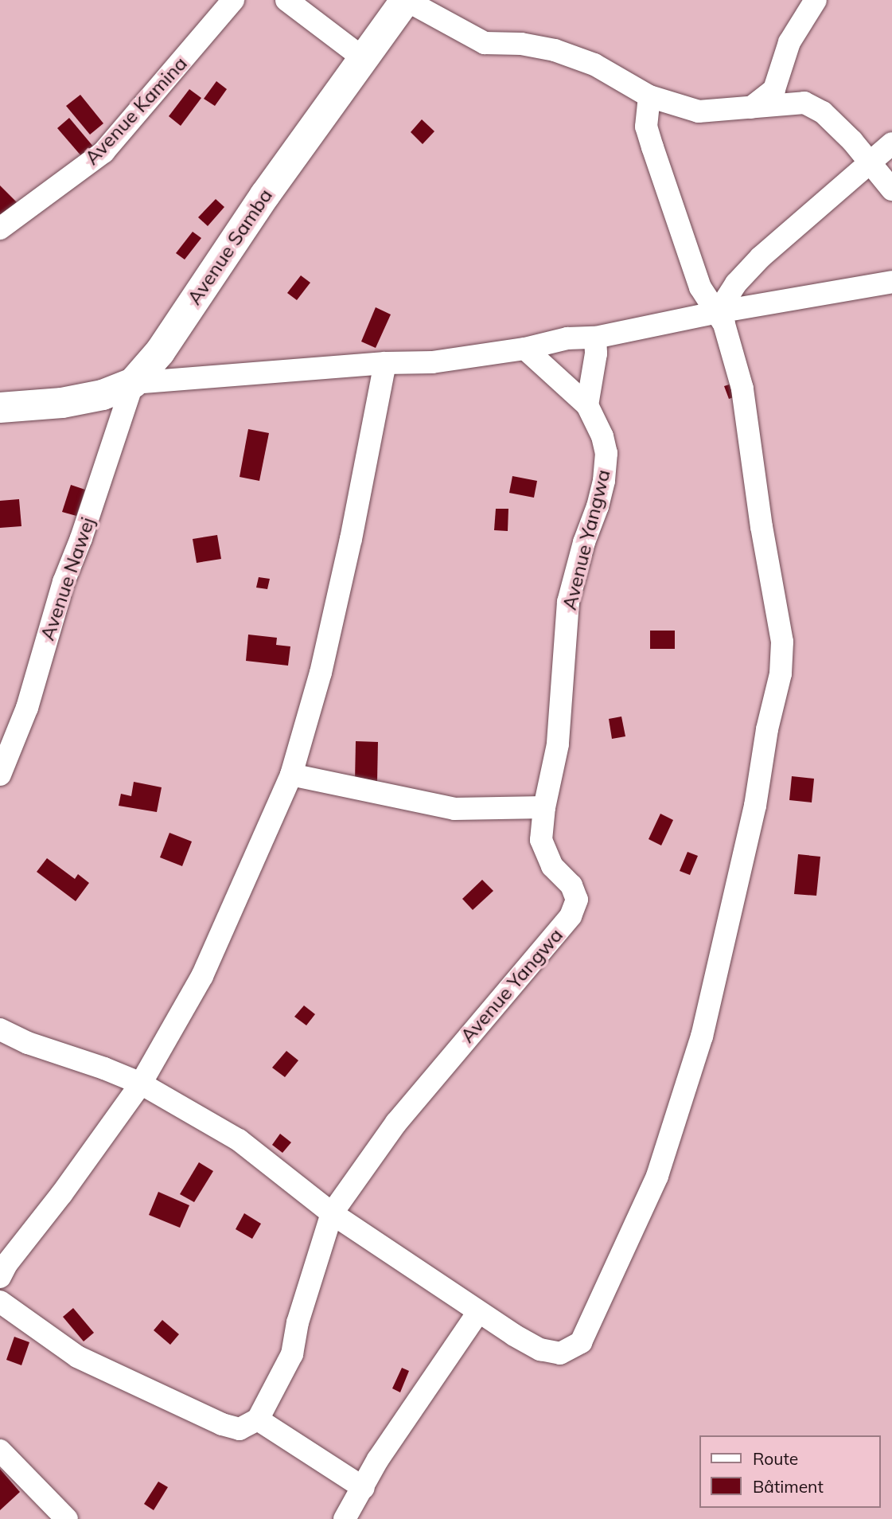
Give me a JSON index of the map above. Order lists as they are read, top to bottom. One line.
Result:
{"streets":{"street":["Avenue Kamina","Avenue Samba","Avenue Yangwa","Avenue Nawej"]},"crossings":[["Avenue Samba","Avenue Nawej"]],"legend":["Route","Bâtiment"]}
